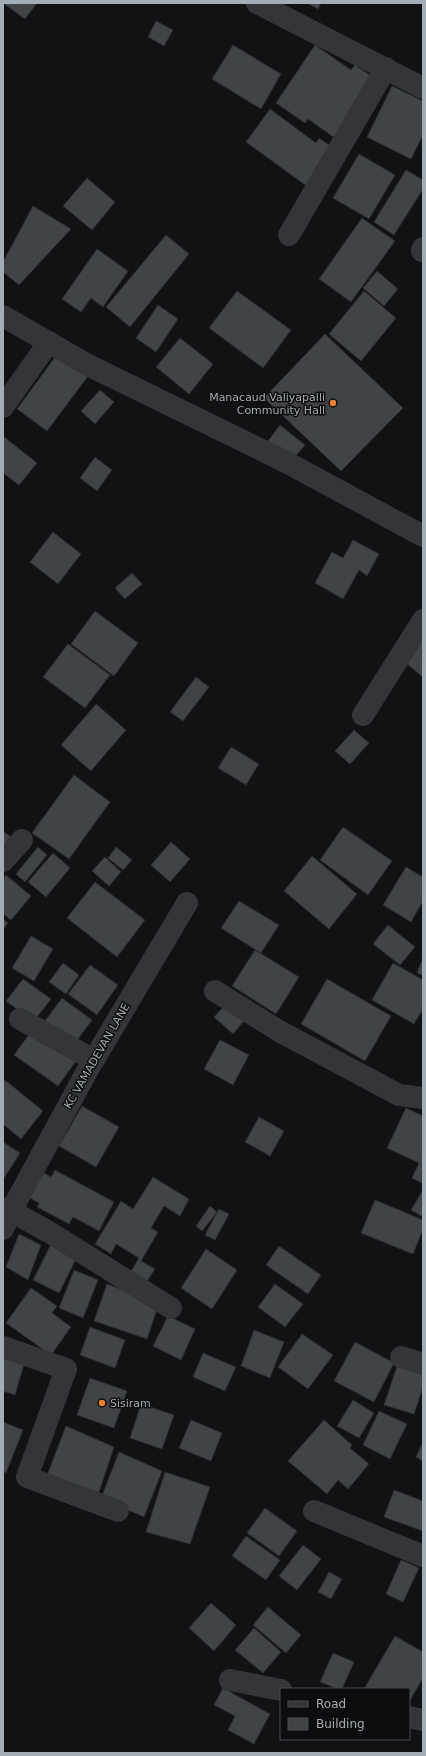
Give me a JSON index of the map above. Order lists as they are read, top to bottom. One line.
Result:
{"streets":{"street":["KC VAMADEVAN LANE"]},"places":["Manacaud Valiyapalli Community Hall","Sisiram"],"legend":["Road","Building"]}
